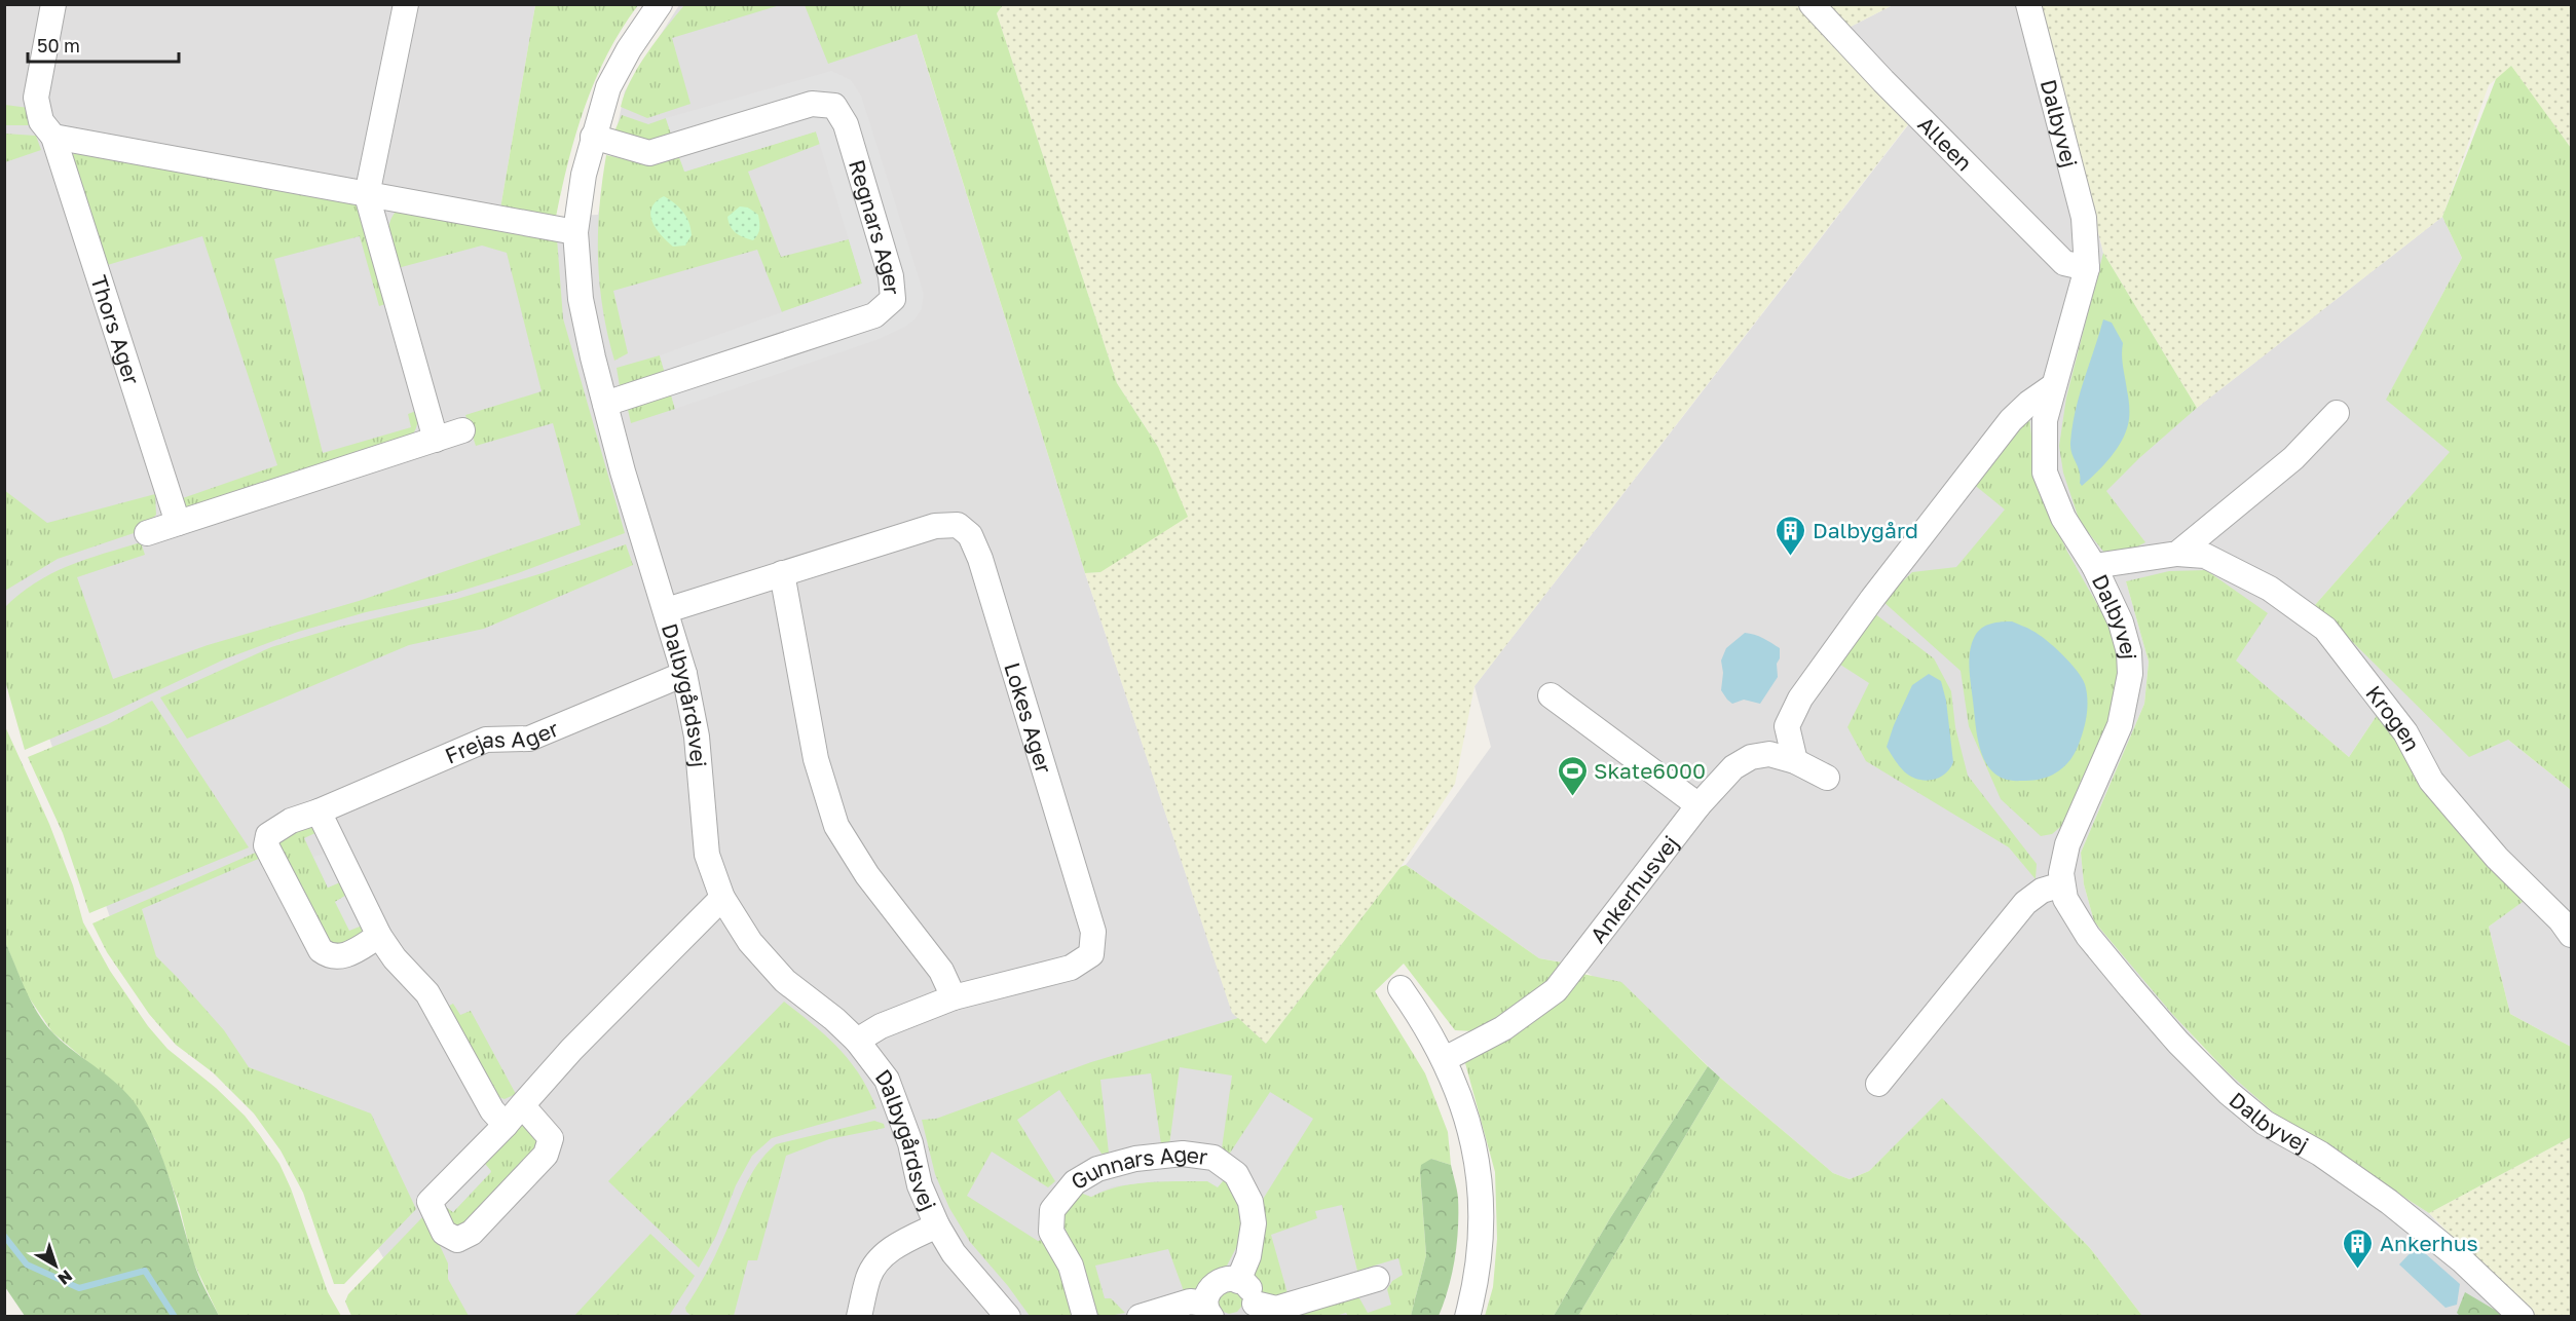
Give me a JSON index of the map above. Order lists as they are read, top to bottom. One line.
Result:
{"streets":{"street":["Dalbyvej","Alleen","Regnars Ager","Thors Ager","Dalbygårdsvej","Lokes Ager","Krogen","Frejas Ager","Ankerhusvej","Gunnars Ager"]},"crossings":[["Dalbyvej","Alleen"],["Dalbyvej","Krogen"],["Regnars Ager","Dalbygårdsvej"],["Dalbygårdsvej","Lokes Ager"],["Dalbygårdsvej","Frejas Ager"]],"places":{"building":["Dalbygård","Ankerhus"],"sports":["Skate6000"]},"scale_bar":"50 m","north":"bottom right"}
